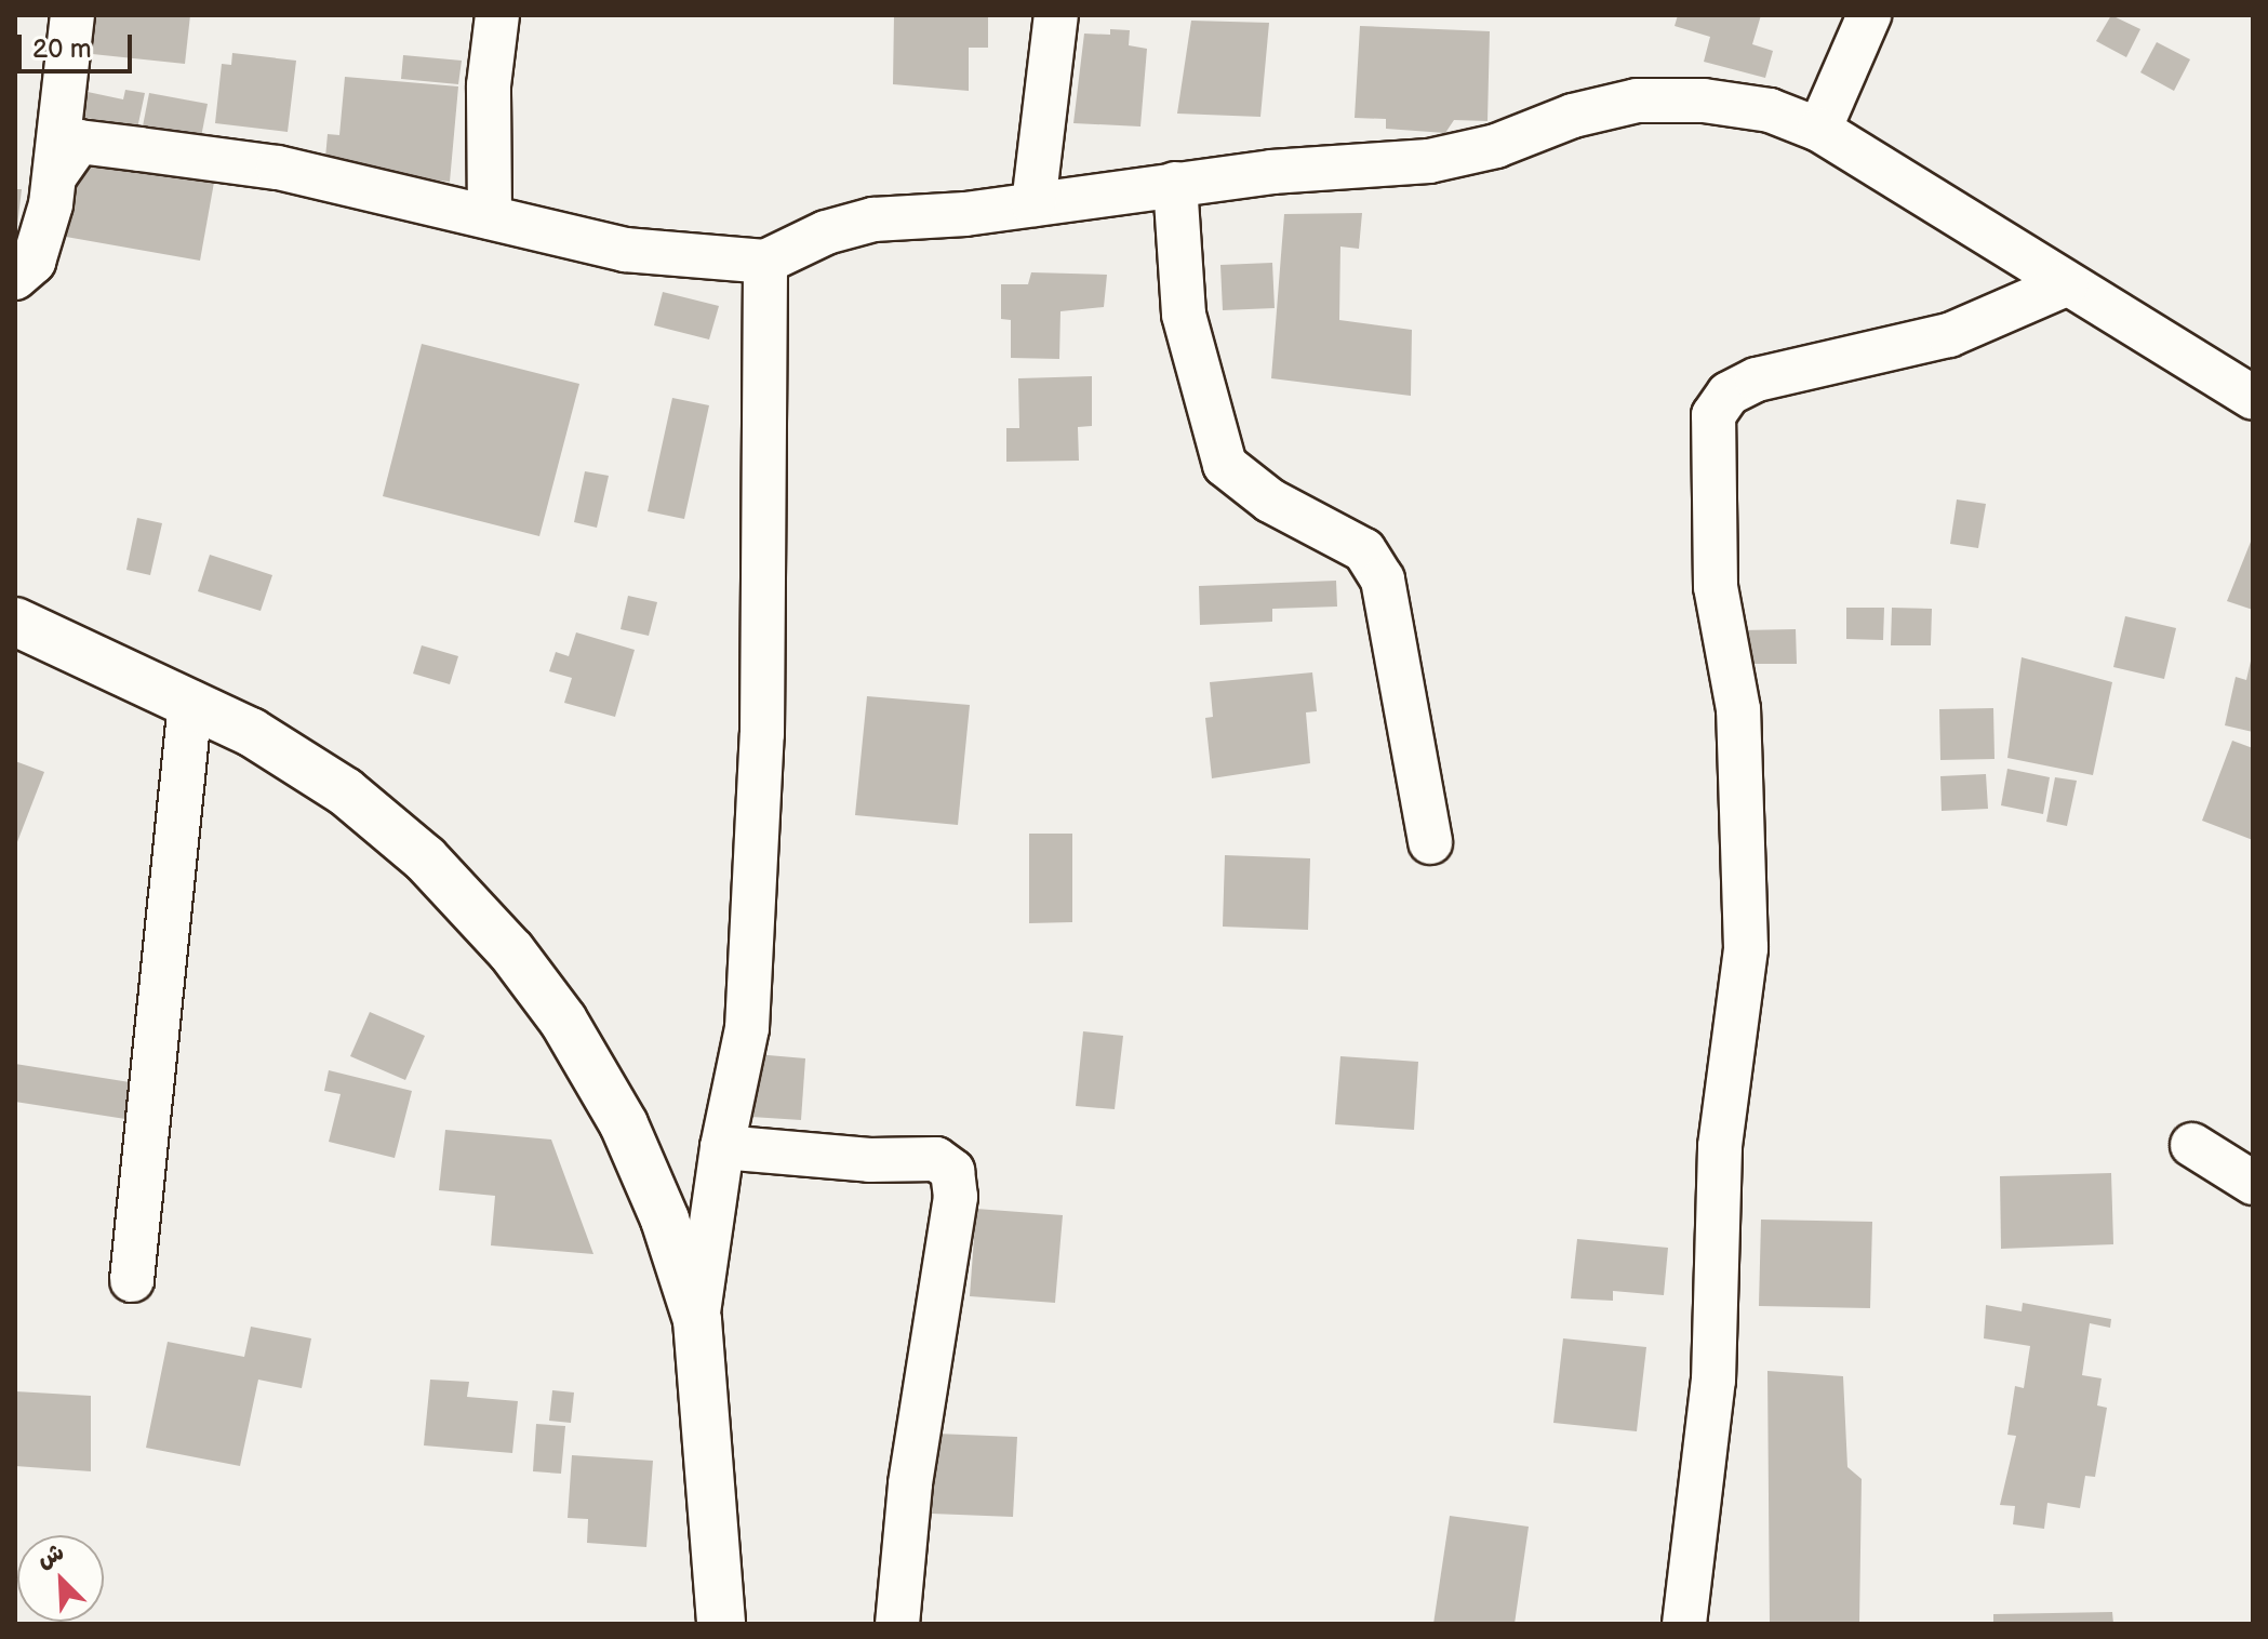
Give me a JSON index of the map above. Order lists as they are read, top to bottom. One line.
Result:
{"scale_bar":"20 m","north":"top left"}
